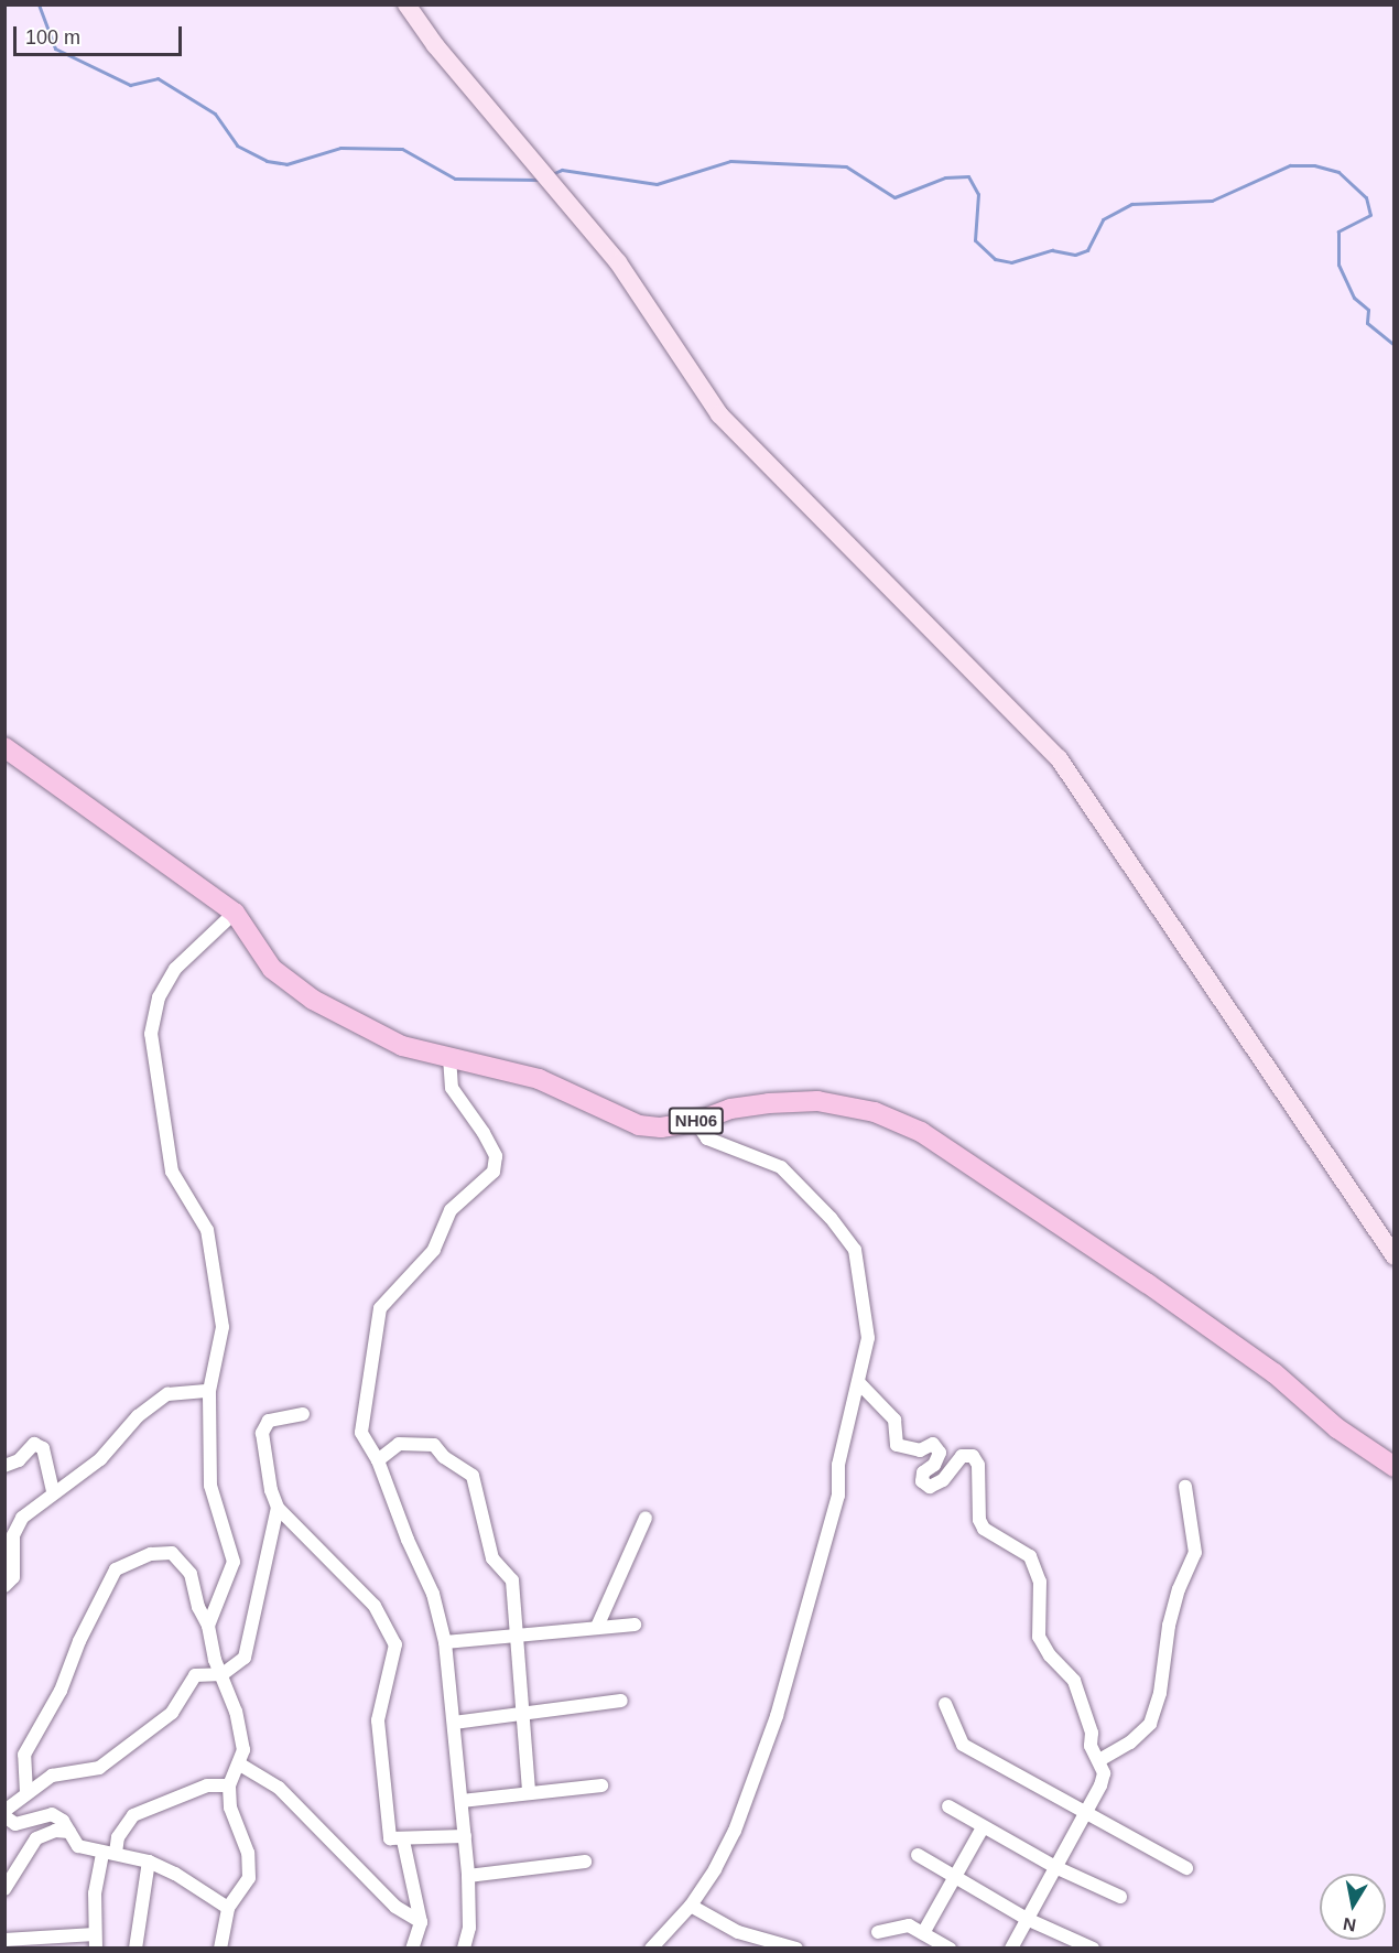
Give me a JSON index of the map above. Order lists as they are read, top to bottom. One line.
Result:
{"streets":{"main road":["NH06"]},"scale_bar":"100 m","north":"bottom"}
